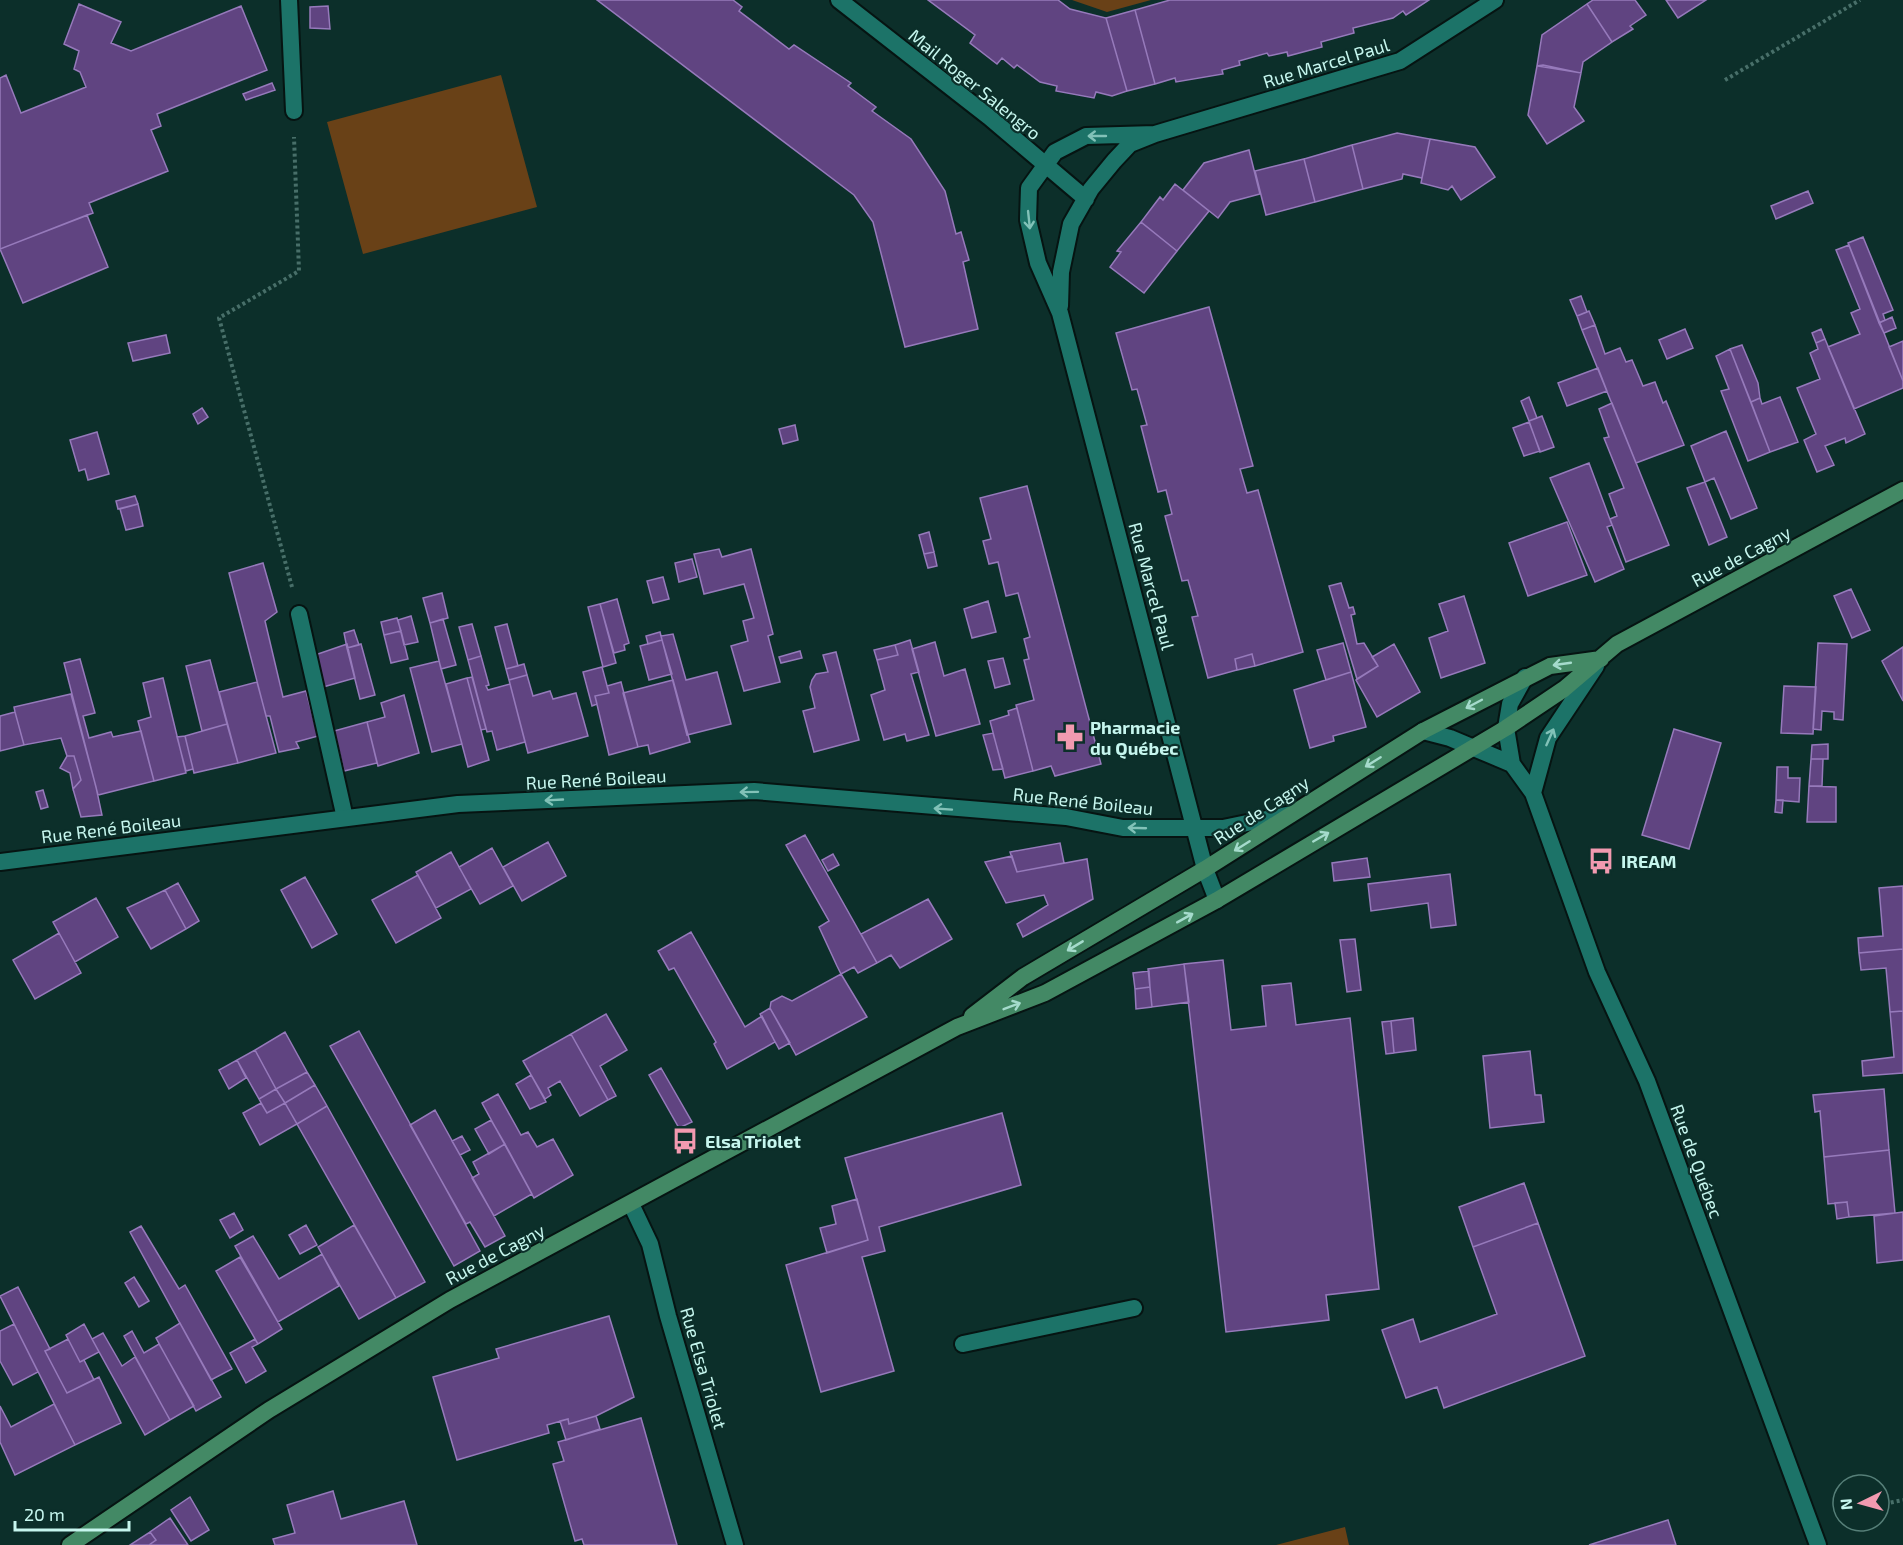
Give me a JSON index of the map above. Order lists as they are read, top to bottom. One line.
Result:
{"streets":{"main road":["Rue de Cagny"],"street":["Rue Marcel Paul","Mail Roger Salengro","Rue René Boileau","Rue de Québec","Rue Elsa Triolet"]},"crossings":[["Rue Marcel Paul","Mail Roger Salengro"],["Rue Marcel Paul","Rue de Cagny"],["Rue Marcel Paul","Rue René Boileau"],["Rue de Cagny","Rue René Boileau"],["Rue de Cagny","Rue Elsa Triolet"]],"one_way":["Rue René Boileau"],"places":{"pharmacy":["Pharmacie du Québec"],"bus stop":["IREAM","Elsa Triolet"]},"scale_bar":"20 m","north":"left"}
